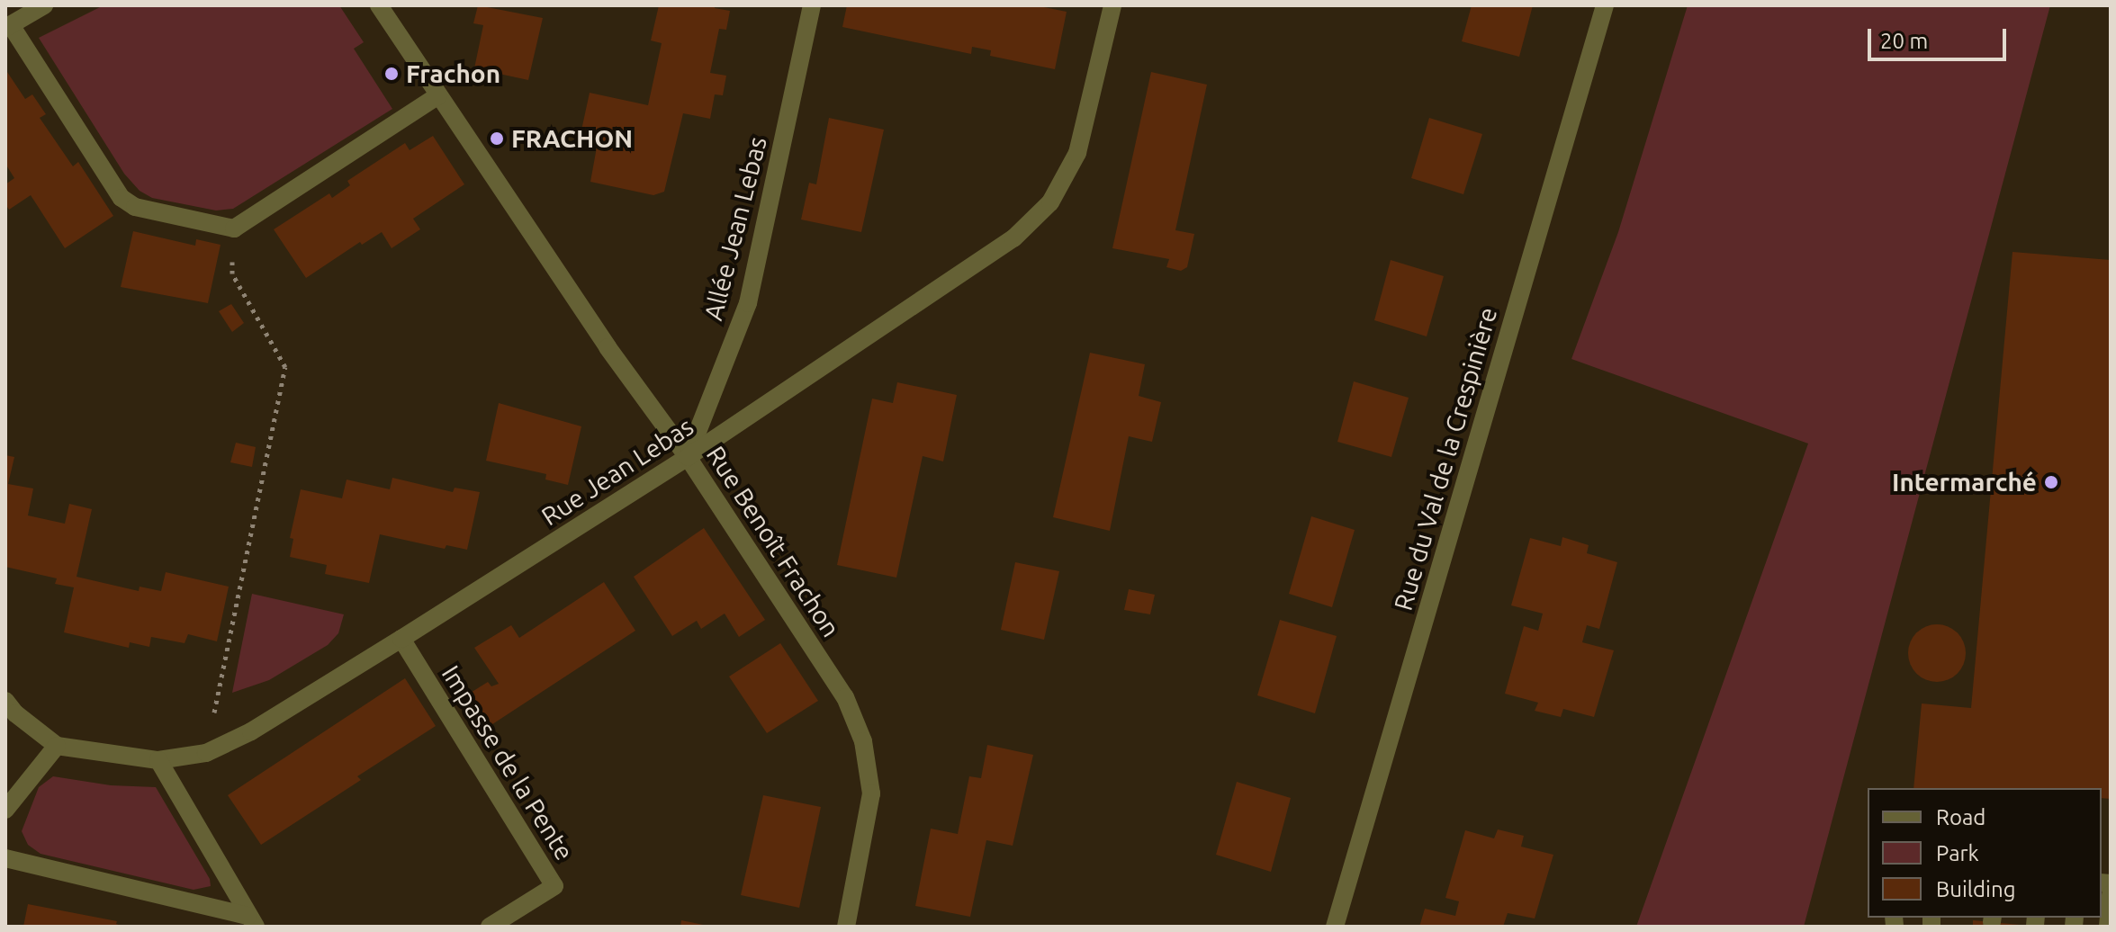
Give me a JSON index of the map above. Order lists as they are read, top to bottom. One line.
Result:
{"streets":{"street":["Allée Jean Lebas","Rue du Val de la Crespinière","Rue Jean Lebas","Rue Benoît Frachon","Impasse de la Pente"]},"crossings":[["Allée Jean Lebas","Rue Jean Lebas"],["Allée Jean Lebas","Rue Benoît Frachon"],["Rue Jean Lebas","Rue Benoît Frachon"],["Rue Jean Lebas","Impasse de la Pente"]],"places":["Frachon","FRACHON","Intermarché"],"legend":["Road","Park","Building"],"scale_bar":"20 m"}
